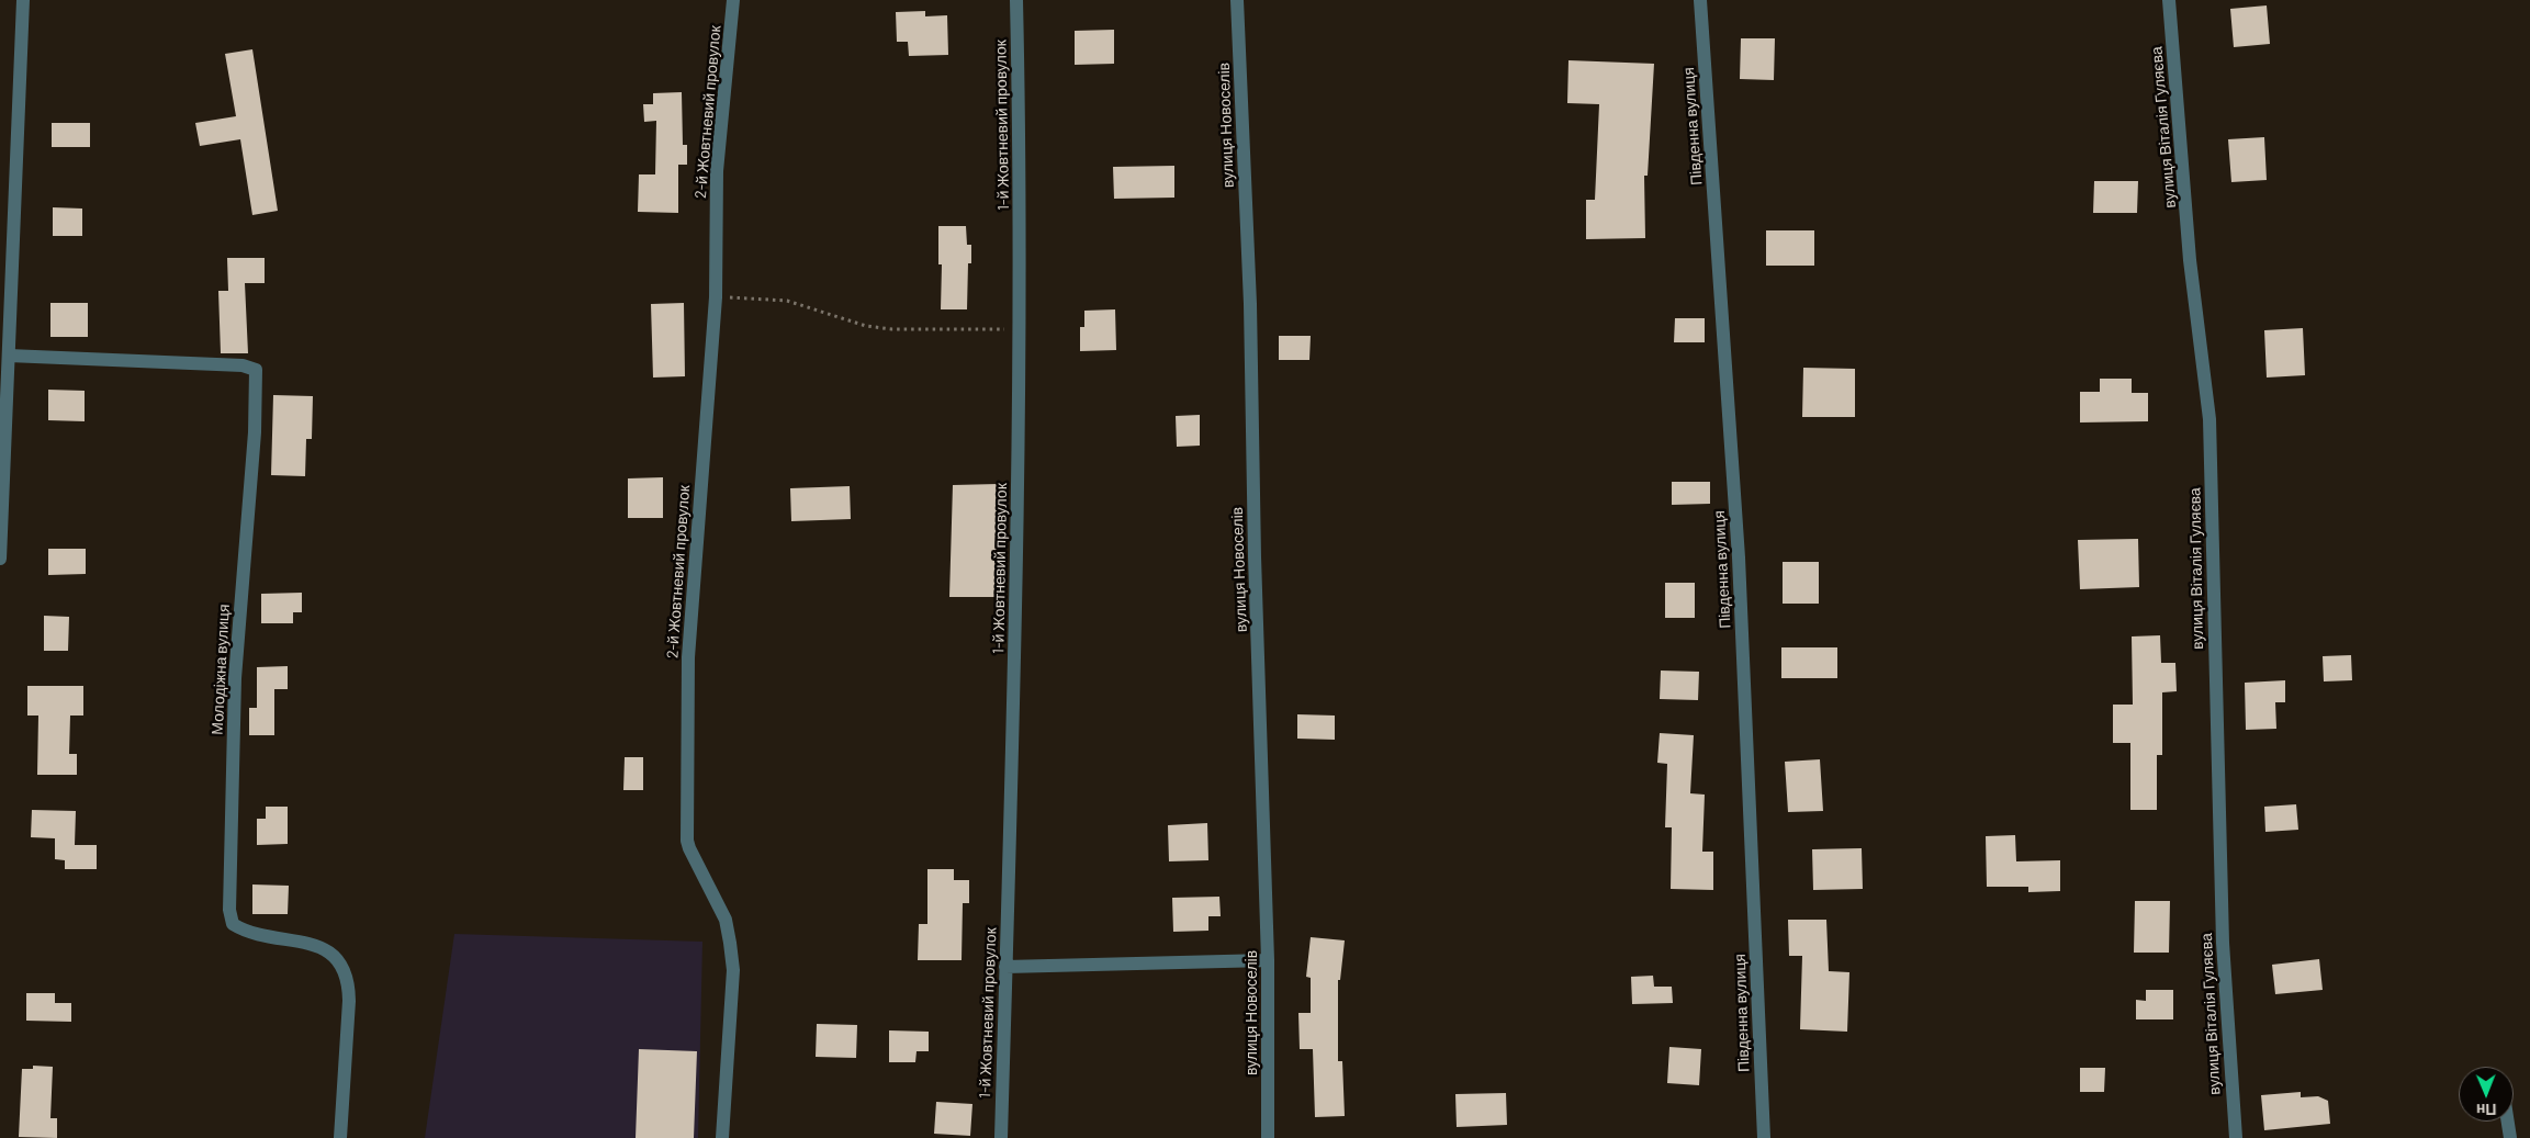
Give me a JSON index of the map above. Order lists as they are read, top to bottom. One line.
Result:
{"streets":{"street":["2-й Жовтневий провулок","1-й Жовтневий провулок","вулиця Новоселів","Південна вулиця","вулиця Віталія Гуляєва","Молодіжна вулиця"]},"north":"bottom"}
